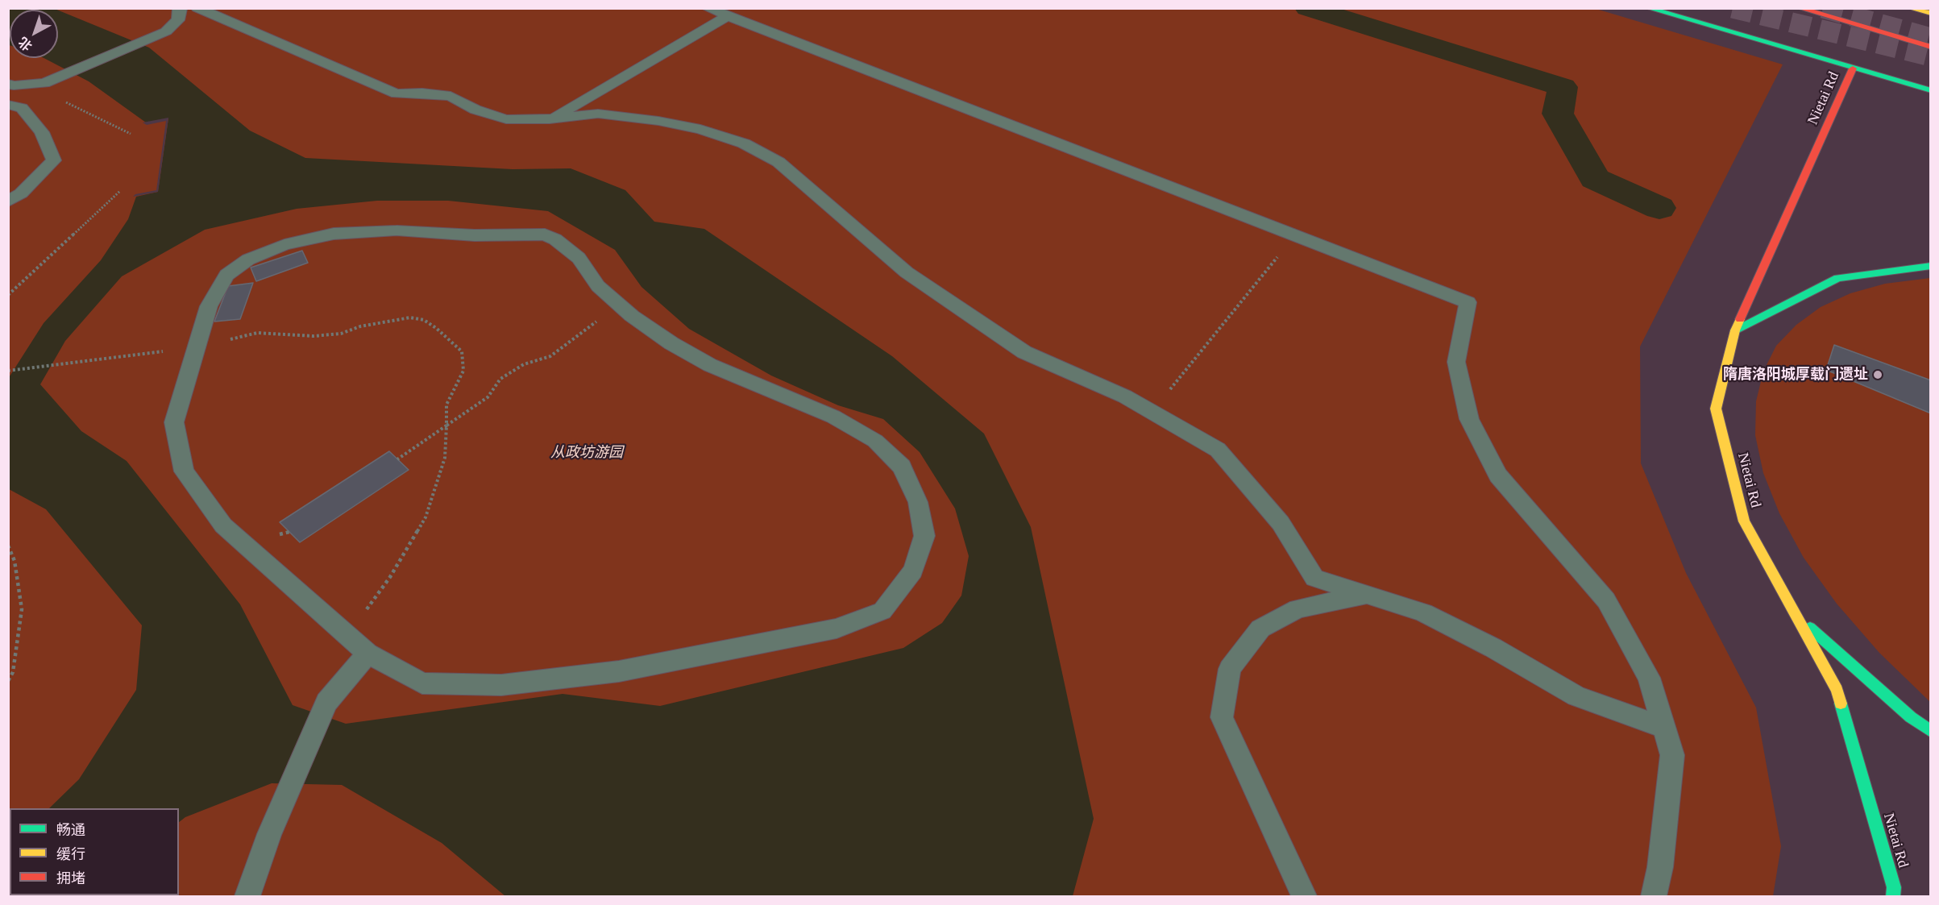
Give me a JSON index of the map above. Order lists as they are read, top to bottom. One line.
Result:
{"streets":{"main road":["Nietai Rd"]},"parks":["从政坊游园"],"places":["隋唐洛阳城厚载门遗址"],"legend":["畅通","缓行","拥堵"],"north":"bottom left"}
